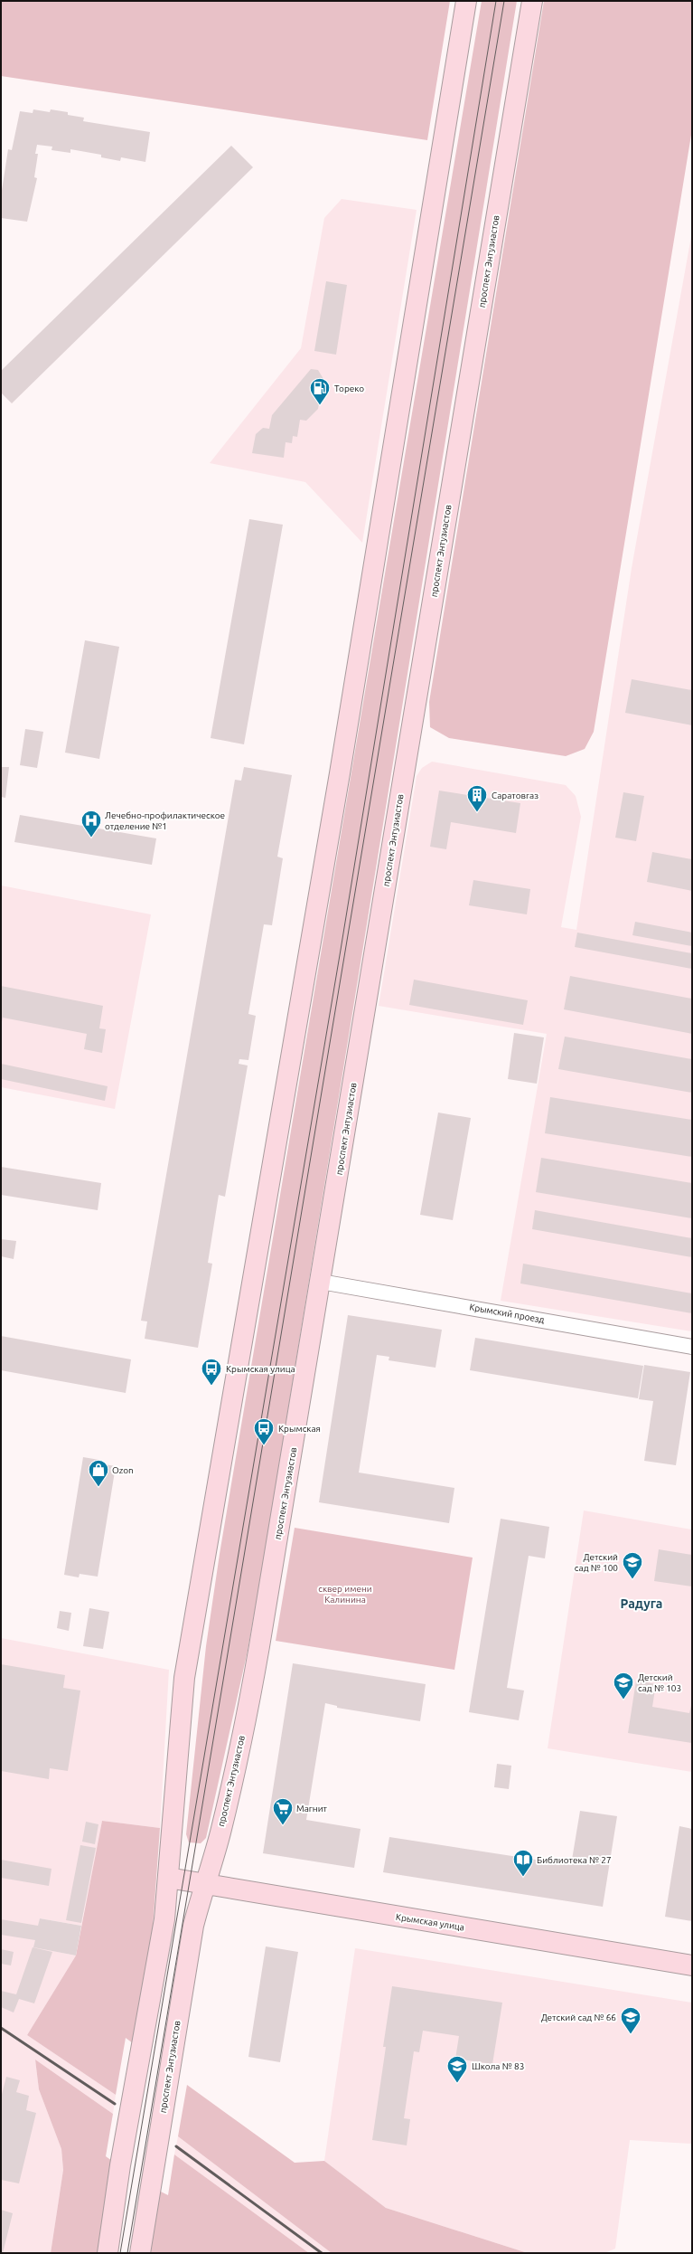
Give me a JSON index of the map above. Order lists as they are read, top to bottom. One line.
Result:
{"streets":{"main road":["проспект Энтузиастов","Крымская улица"],"street":["Крымский проезд"]},"crossings":[["проспект Энтузиастов","Крымский проезд"],["проспект Энтузиастов","Крымская улица"]],"districts":["Радуга"],"parks":["сквер имени Калинина"],"places":{"fuel station":["Тореко"],"building":["Саратовгаз"],"hospital":["Лечебно-профилактическое отделение №1"],"bus stop":["Крымская улица","Крымская"],"shop":["Ozon"],"school or university":["Детский сад № 100","Детский сад № 103","Детский сад № 66","Школа № 83"],"supermarket":["Магнит"],"library":["Библиотека № 27"]}}
